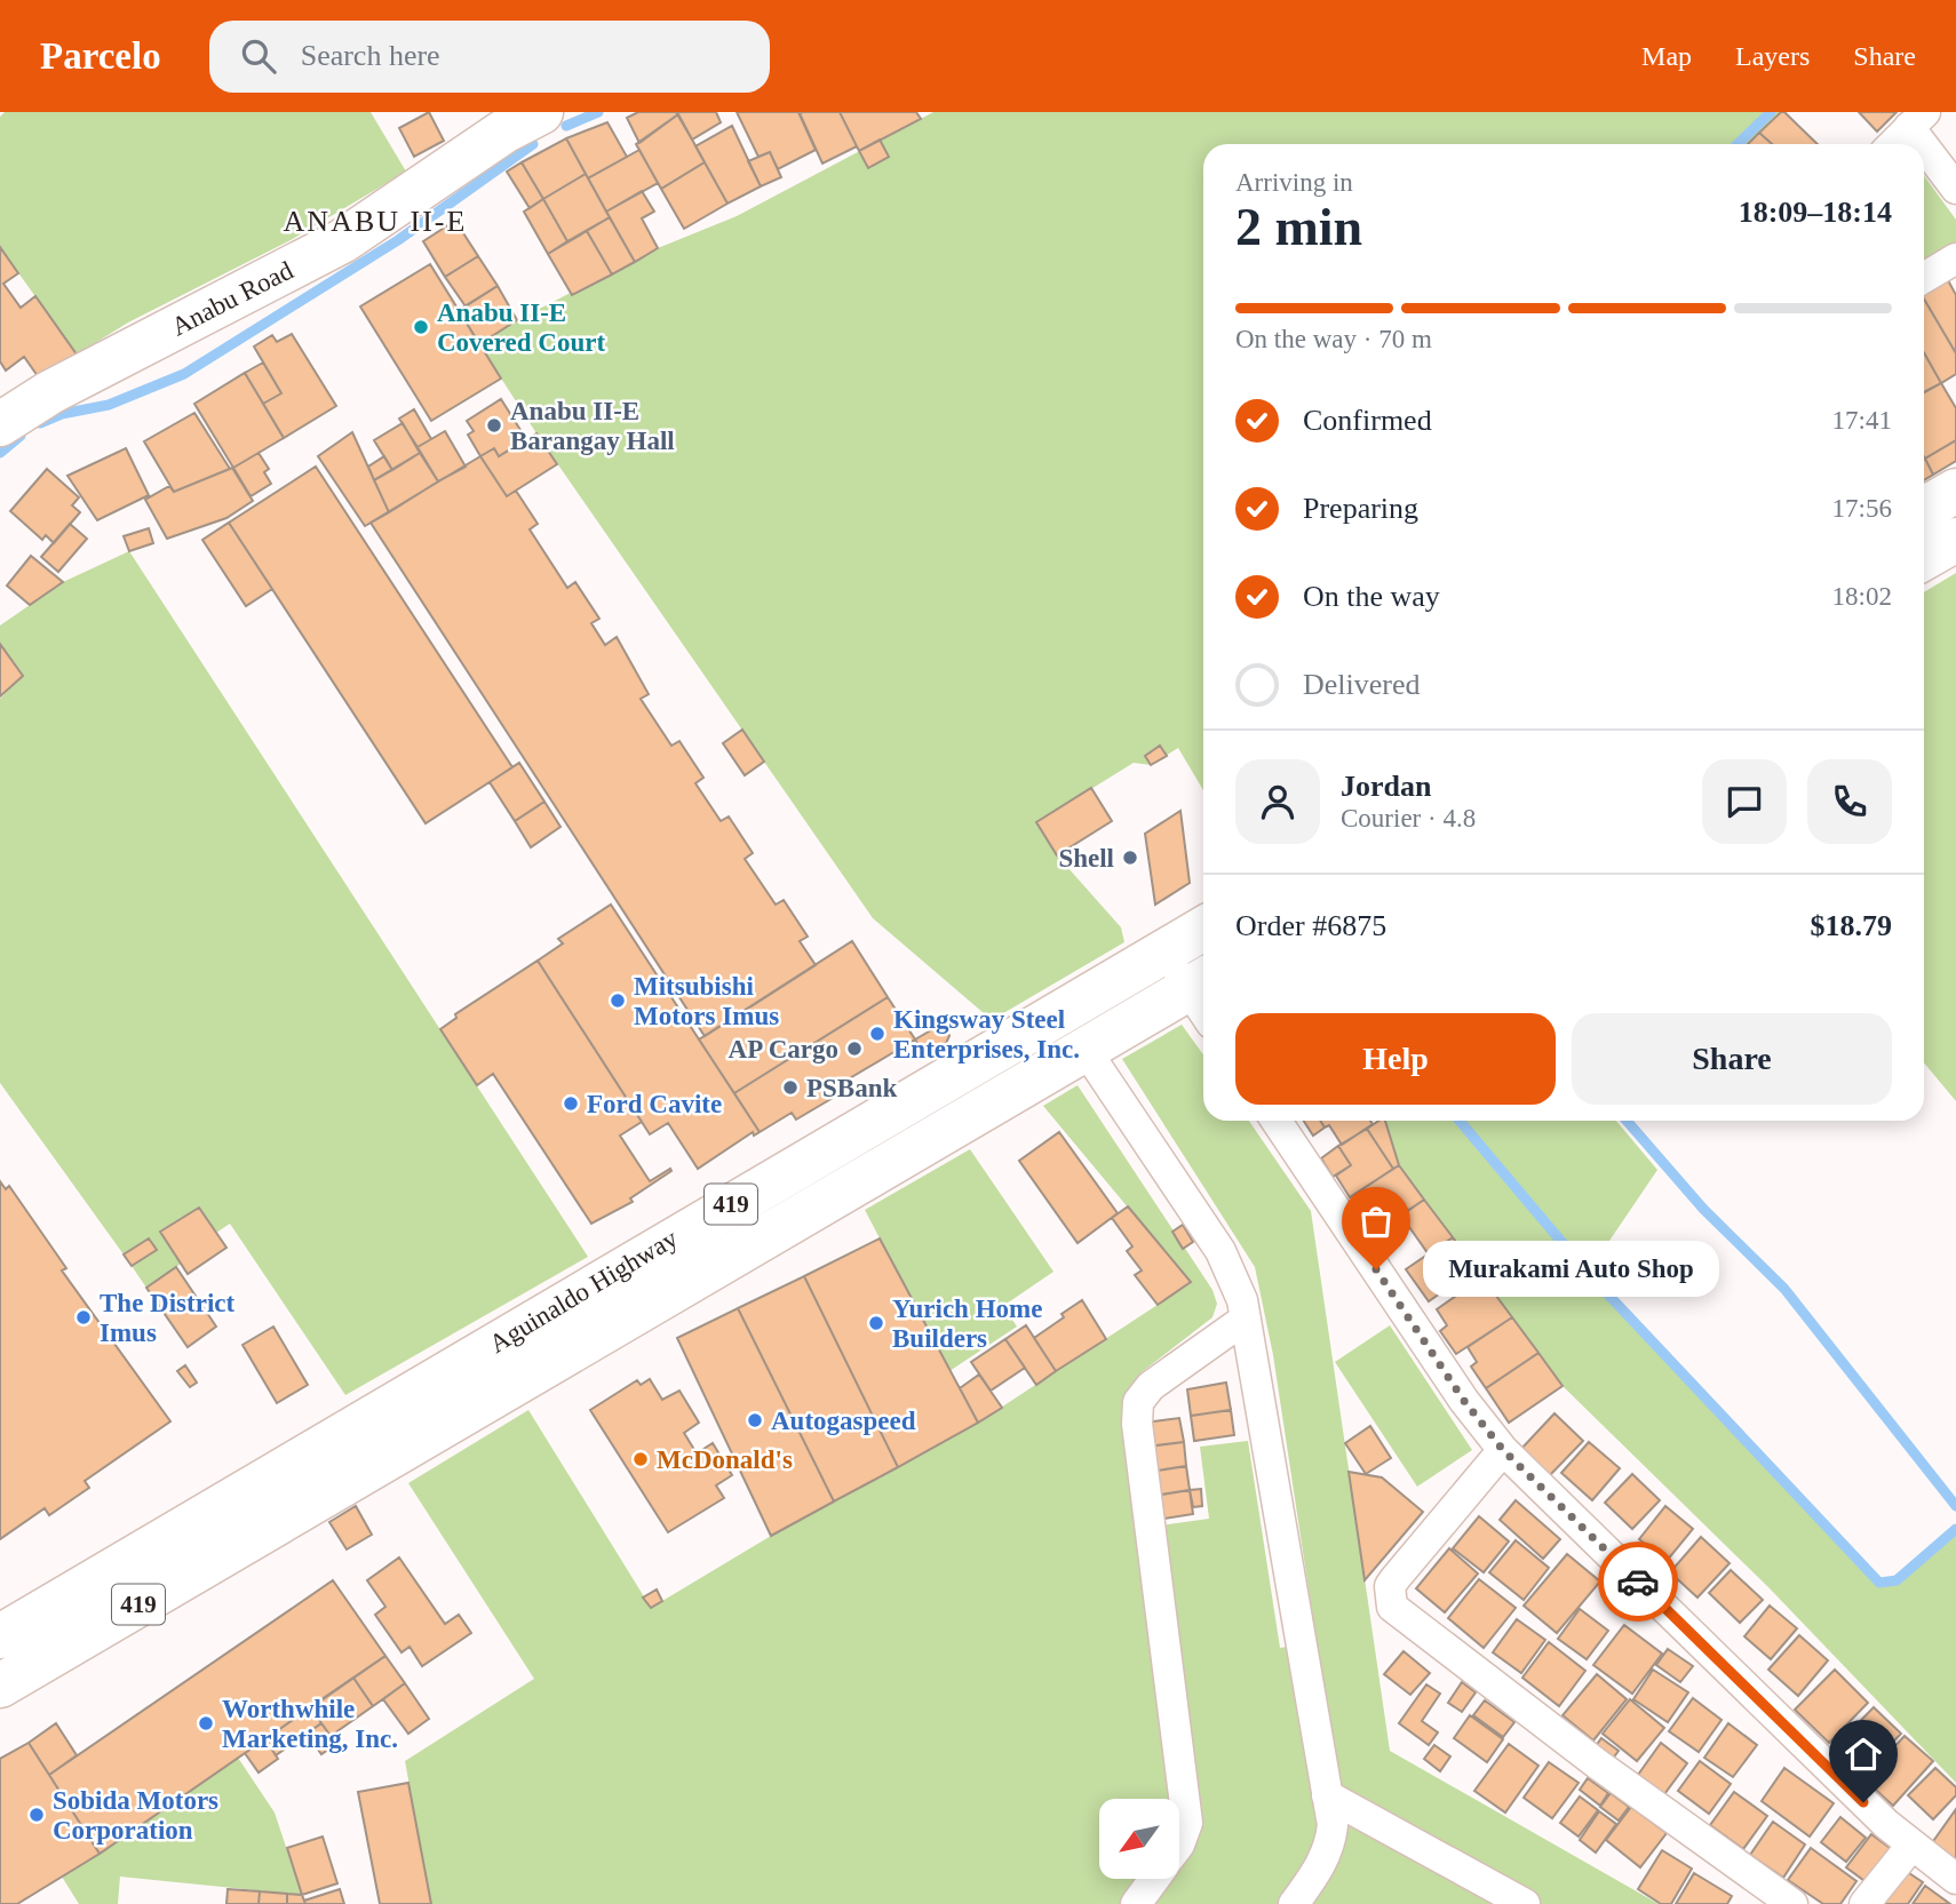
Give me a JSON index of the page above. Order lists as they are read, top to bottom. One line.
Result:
{"streets":{"main road":["Anabu Road","419","Aguinaldo Highway"]},"districts":["ANABU II-E"],"places":["Anabu II-E Covered Court","Anabu II-E Barangay Hall","Shell","Mitsubishi Motors Imus","Kingsway Steel Enterprises, Inc.","AP Cargo","PSBank","Ford Cavite","Murakami Auto Shop","The District Imus","Yurich Home Builders","Autogaspeed","McDonald's","Worthwhile Marketing, Inc.","Sobida Motors Corporation"],"north":"bottom left","page":{"header":"Parcelo","search":"Search here","nav":["Map","Layers","Share"],"heading":["2 min","Arriving in","18:09–18:14"],"panel":["Jordan","Courier · 4.8","Order #6875","$18.79"],"bar":"On the way · 70 m","list":[["Confirmed","17:41"],["Preparing","17:56"],["On the way","18:02"],"Delivered"],"buttons":["Help","Share"],"bubble":"Murakami Auto Shop"}}
